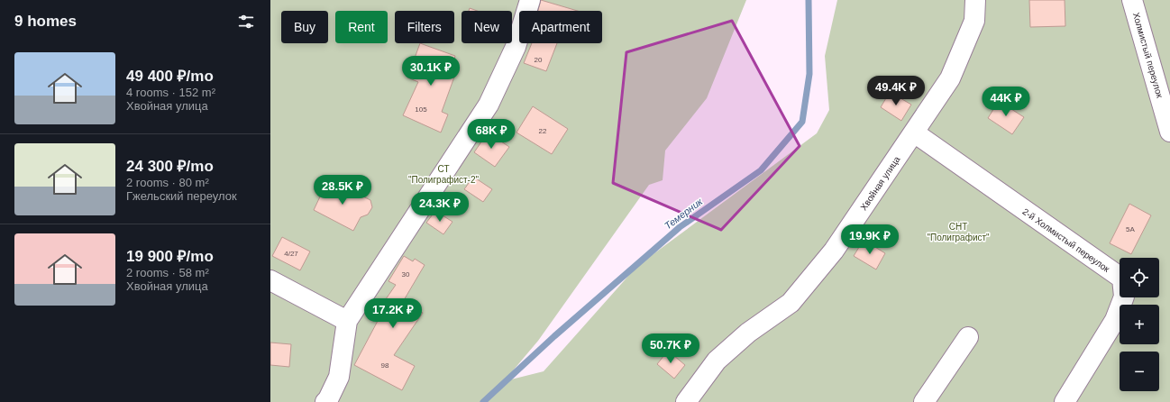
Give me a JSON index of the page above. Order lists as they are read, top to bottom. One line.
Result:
{"streets":{"street":["Холмистый переулок","Хвойная улица","2-й Холмистый переулок"]},"crossings":[["Хвойная улица","2-й Холмистый переулок"]],"water":["Темерник"],"parks":["СТ \"Полиграфист-2\"","СНТ \"Полиграфист\""],"house_numbers":["20","105","22","5А","4/27","30","98"],"page":{"heading":"9 homes","chip":["Buy","Rent","Filters","New","Apartment"],"list":[{"name":"49 400 ₽/mo","note":"4 rooms · 152 m² · Хвойная улица"},{"name":"24 300 ₽/mo","note":"2 rooms · 80 m² · Гжельский переулок"},{"name":"19 900 ₽/mo","note":"2 rooms · 58 m² · Хвойная улица"}],"price":["30.1K ₽","49.4K ₽","44K ₽","68K ₽","28.5K ₽","24.3K ₽","19.9K ₽","17.2K ₽","50.7K ₽"],"map_buttons":["+","−"]}}
